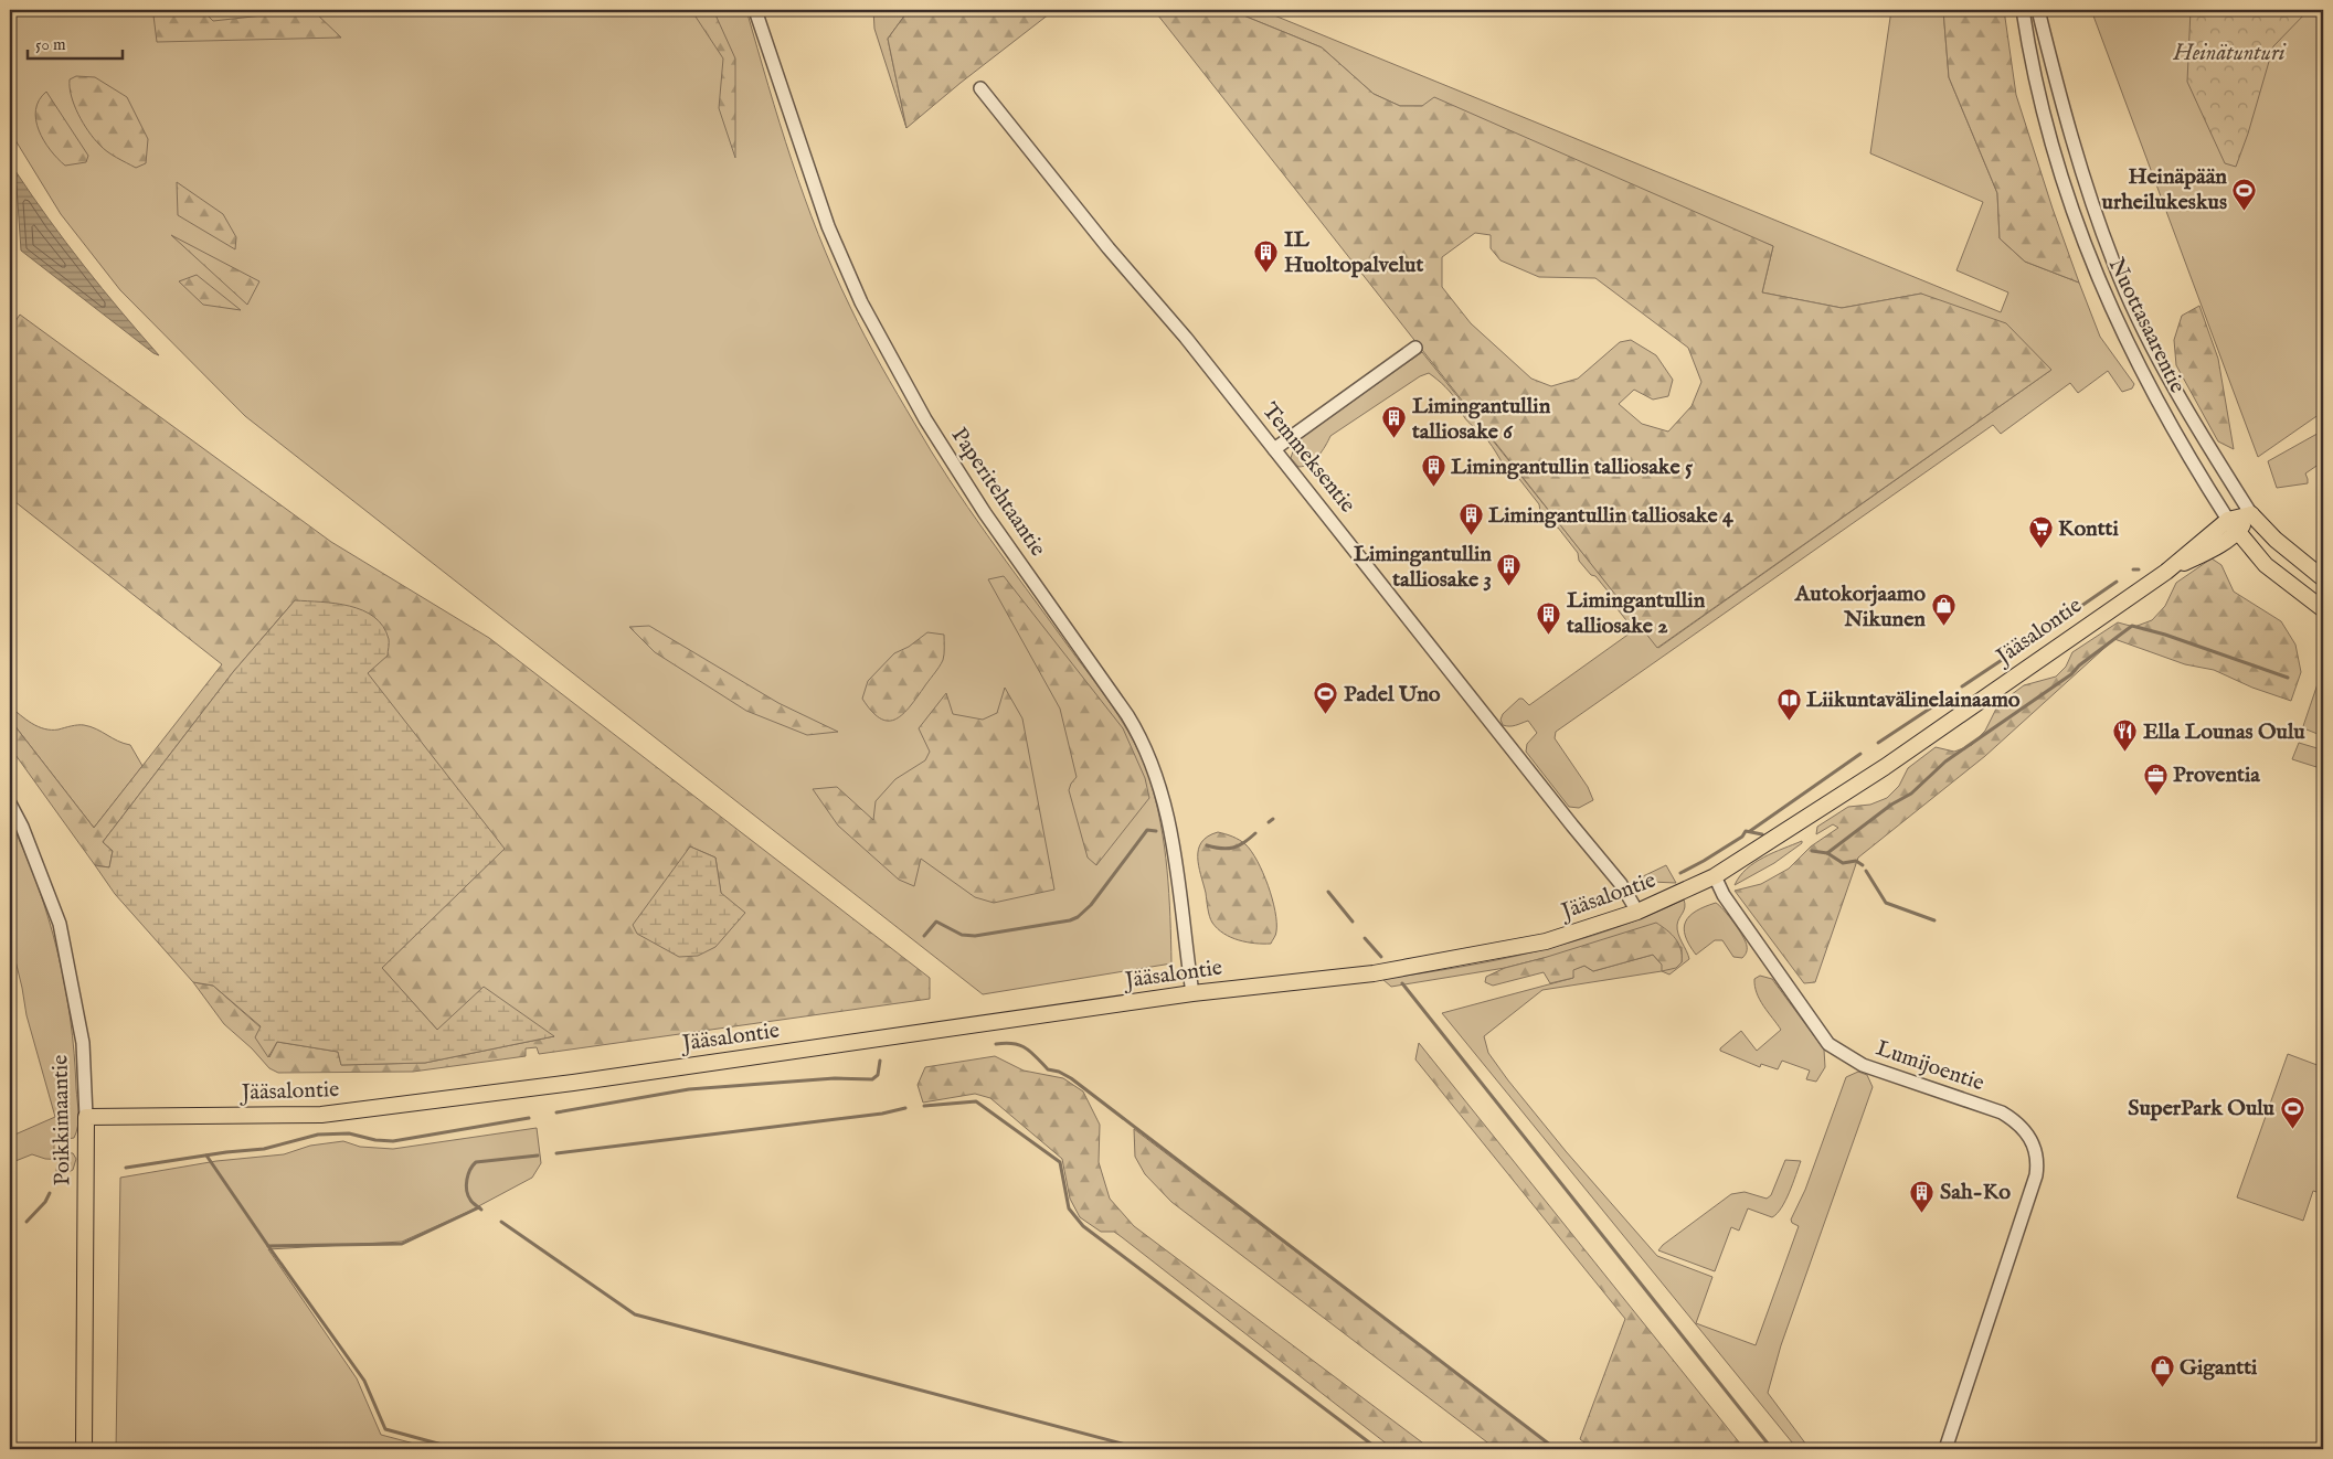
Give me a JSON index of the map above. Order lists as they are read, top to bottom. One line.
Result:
{"streets":{"main road":["Nuottasaarentie","Jääsalontie","Poikkimaantie"],"street":["Temmeksentie","Paperitehtaantie","Lumijoentie"]},"crossings":[["Nuottasaarentie","Jääsalontie"],["Temmeksentie","Jääsalontie"],["Paperitehtaantie","Jääsalontie"],["Jääsalontie","Lumijoentie"],["Jääsalontie","Poikkimaantie"]],"parks":["Heinätunturi"],"places":{"sports":["Heinäpään urheilukeskus","Padel Uno","SuperPark Oulu"],"building":["IL Huoltopalvelut","Limingantullin talliosake 6","Limingantullin talliosake 5","Limingantullin talliosake 4","Limingantullin talliosake 3","Limingantullin talliosake 2","Sah-Ko"],"supermarket":["Kontti"],"shop":["Autokorjaamo Nikunen","Gigantti"],"library":["Liikuntavälinelainaamo"],"restaurant":["Ella Lounas Oulu"],"office":["Proventia"]},"scale_bar":"50 m"}
